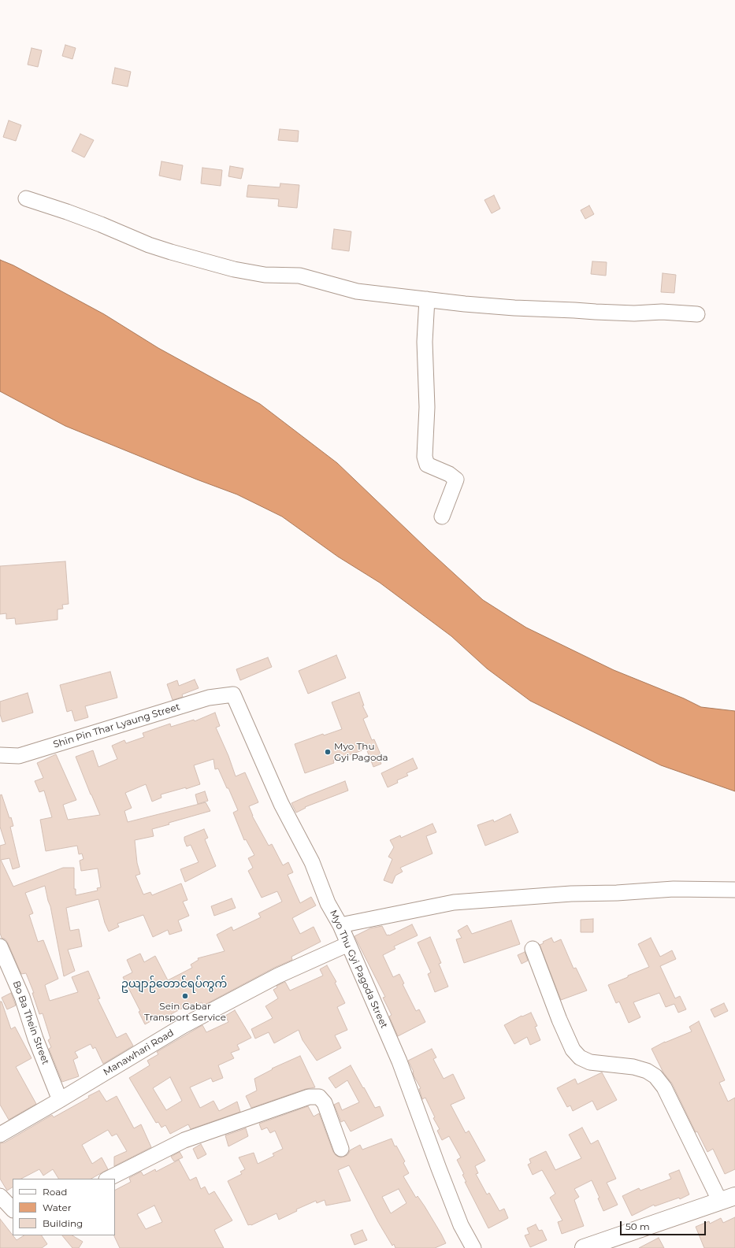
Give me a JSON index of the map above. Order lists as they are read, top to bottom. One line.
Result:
{"streets":{"street":["Shin Pin Thar Lyaung Street","Myo Thu Gyi Pagoda Street","Bo Ba Thein Street","Manawhari Road"]},"crossings":[["Shin Pin Thar Lyaung Street","Myo Thu Gyi Pagoda Street"],["Myo Thu Gyi Pagoda Street","Manawhari Road"],["Bo Ba Thein Street","Manawhari Road"]],"districts":["ဥယျာဉ်တောင်ရပ်ကွက်"],"places":["Myo Thu Gyi Pagoda","Sein Gabar Transport Service"],"legend":["Road","Water","Building"],"scale_bar":"50 m"}
